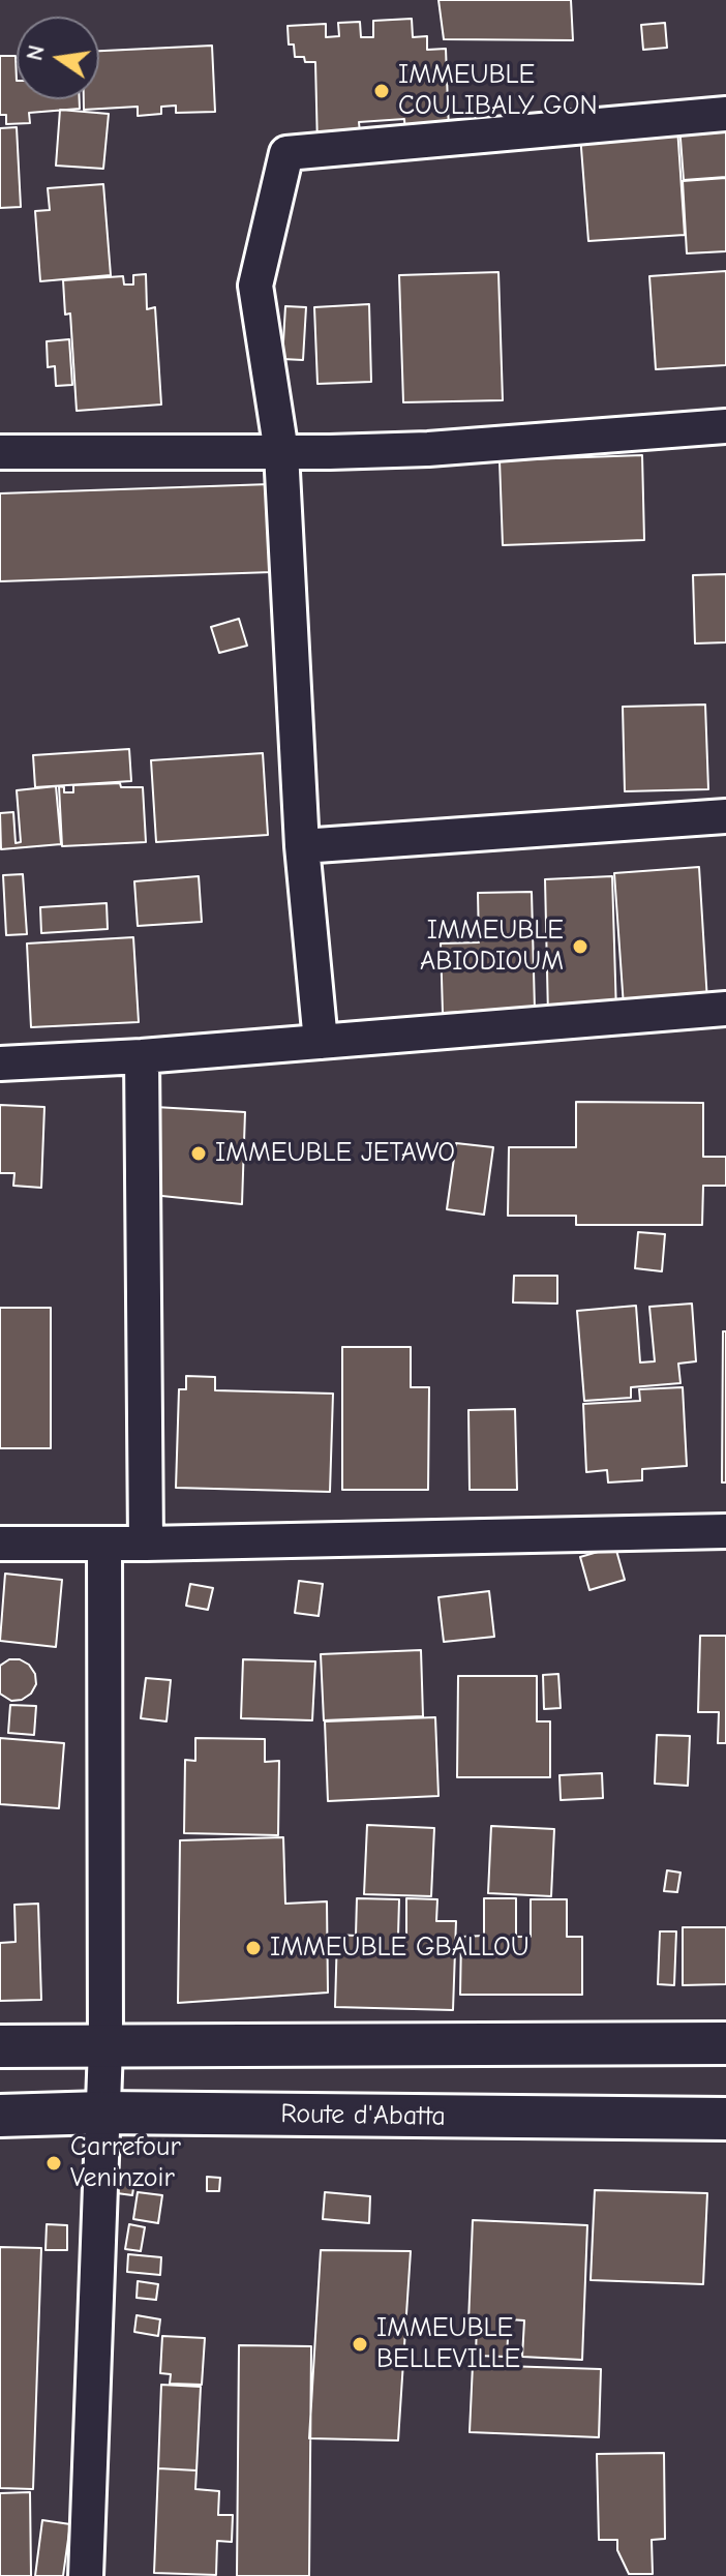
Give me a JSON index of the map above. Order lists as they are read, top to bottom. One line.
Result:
{"streets":{"street":["Route d'Abatta"]},"places":["IMMEUBLE COULIBALY GON","IMMEUBLE ABIODIOUM","IMMEUBLE JETAWO","IMMEUBLE GBALLOU","Carrefour Veninzoir","IMMEUBLE BELLEVILLE"],"north":"left"}
